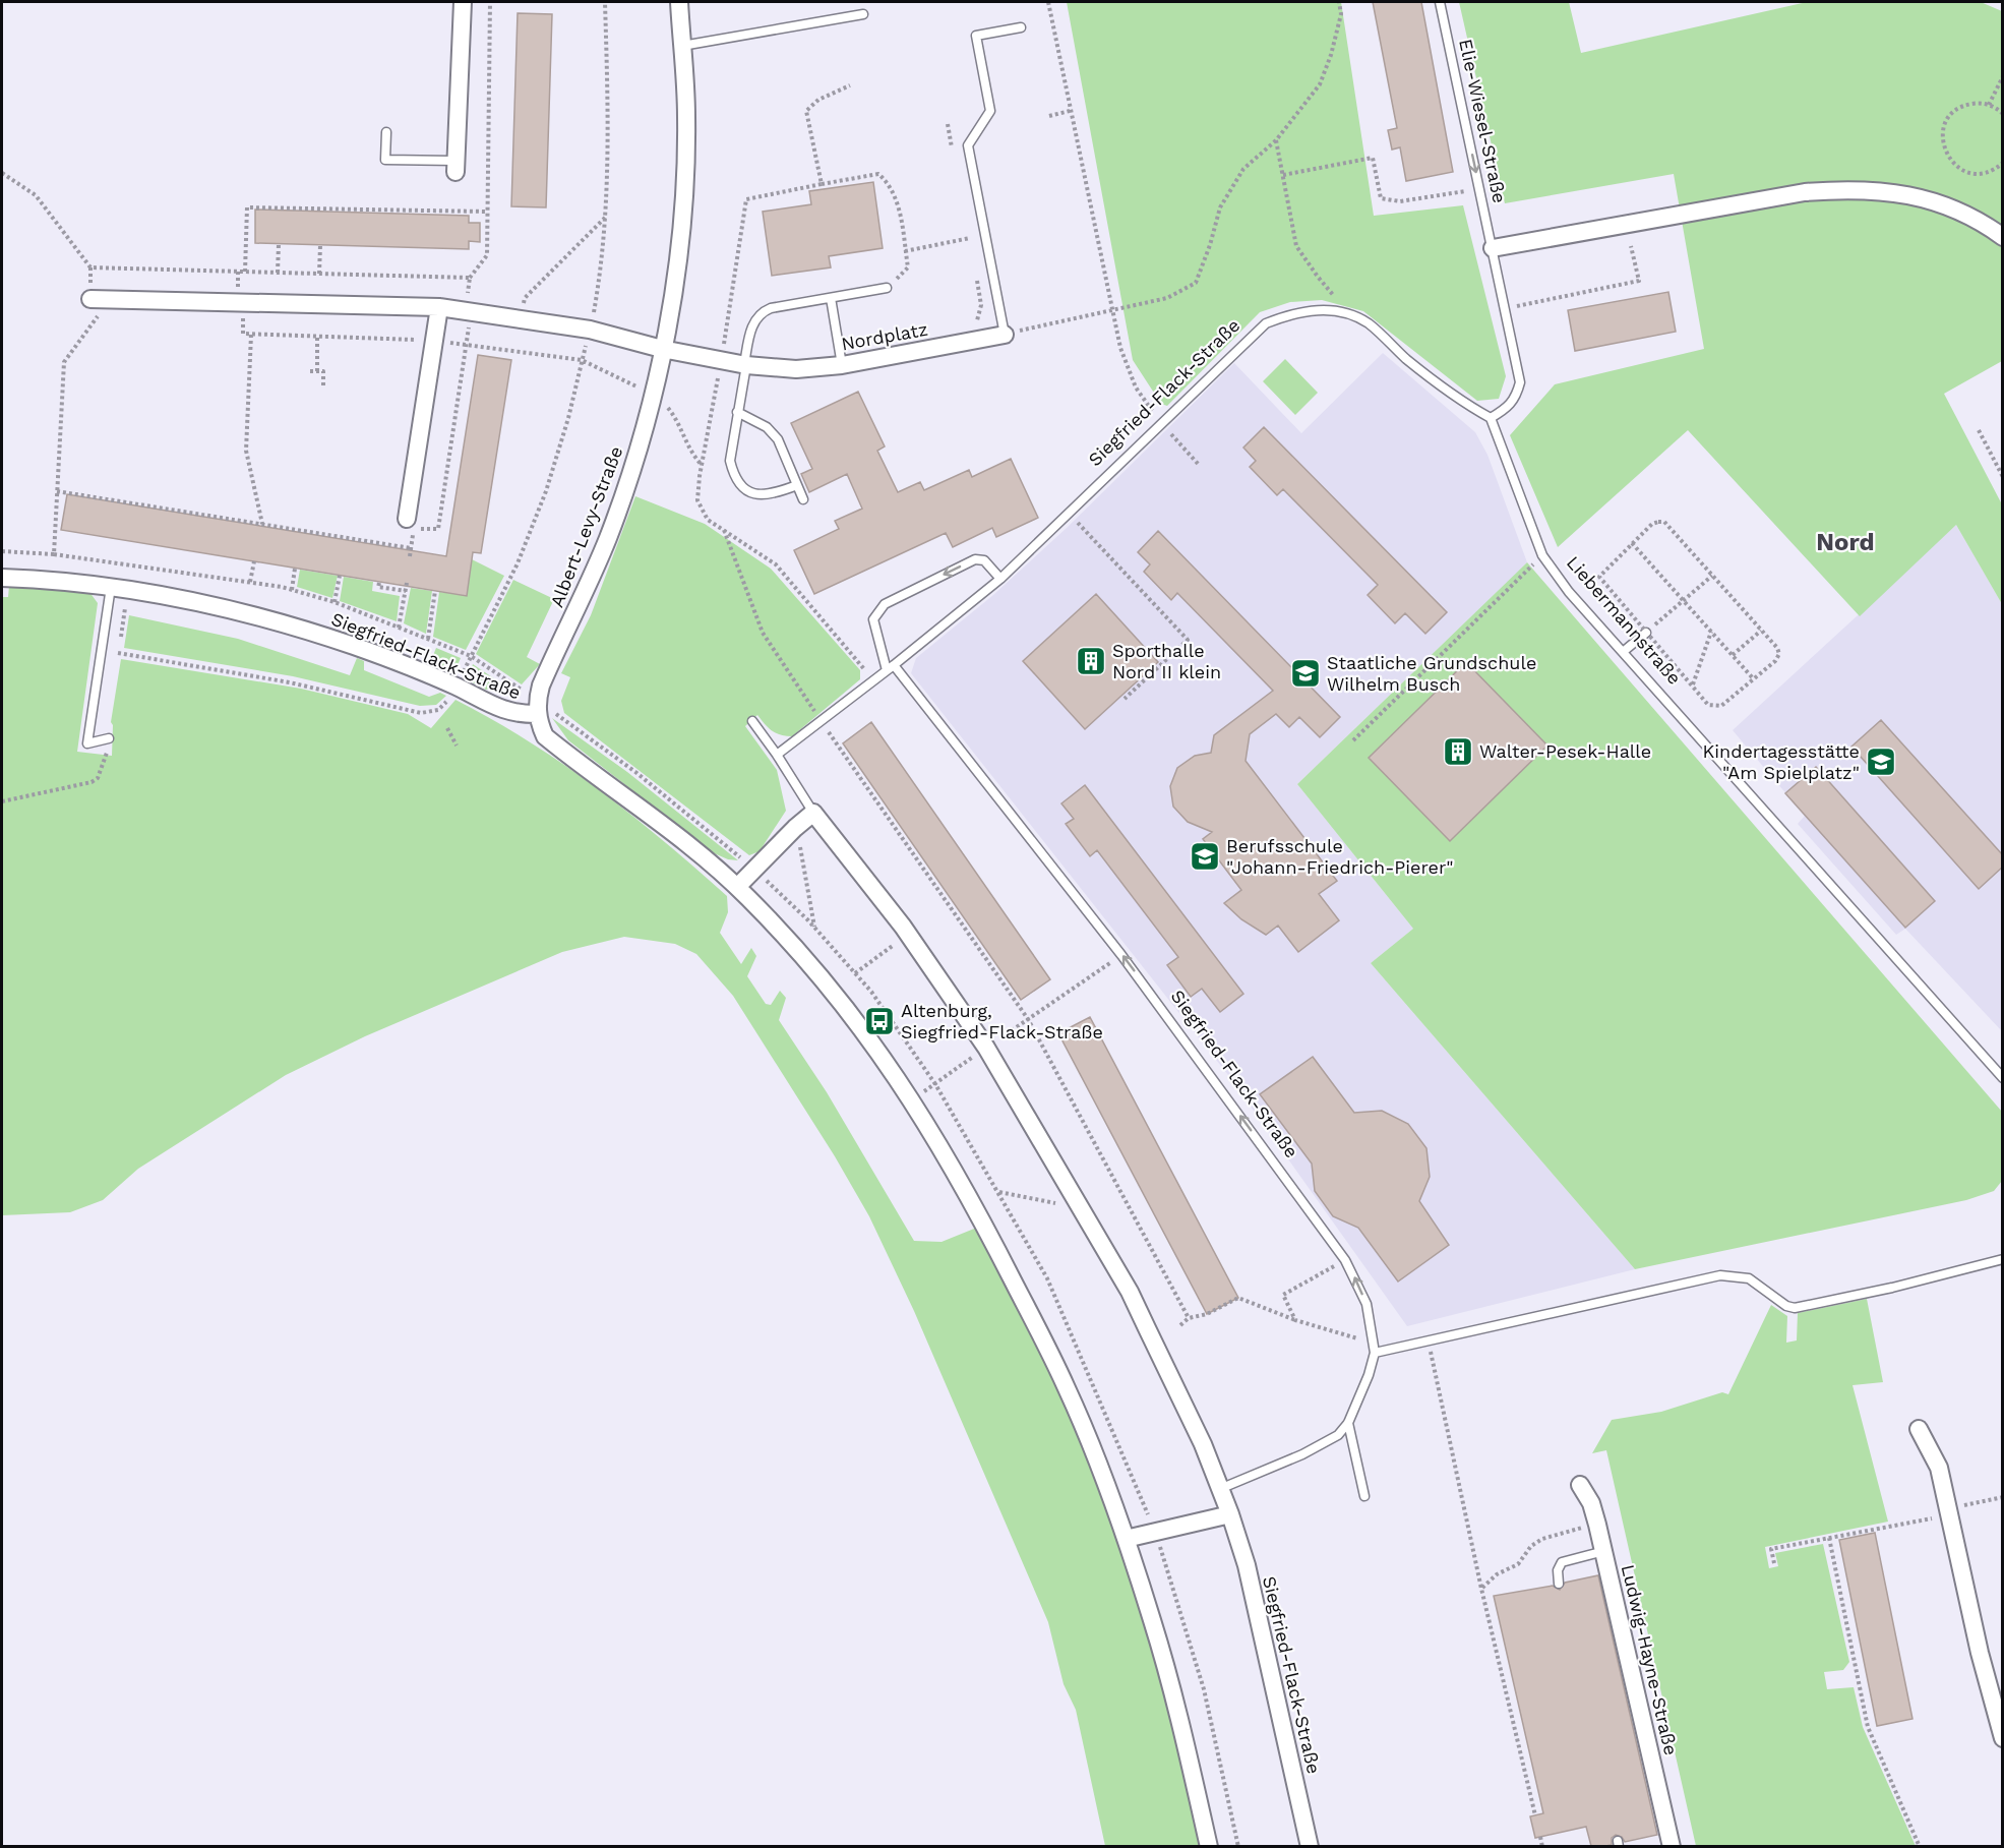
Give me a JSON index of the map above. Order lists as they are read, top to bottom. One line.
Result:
{"streets":{"street":["Nordplatz","Siegfried-Flack-Straße","Albert-Levy-Straße","Ludwig-Hayne-Straße"],"lane":["Elie-Wiesel-Straße","Liebermannstraße"]},"crossings":[["Nordplatz","Albert-Levy-Straße"],["Siegfried-Flack-Straße","Albert-Levy-Straße"],["Siegfried-Flack-Straße","Liebermannstraße"]],"one_way":["Elie-Wiesel-Straße"],"districts":["Nord"],"places":{"building":["Sporthalle Nord II klein","Walter-Pesek-Halle"],"school or university":["Staatliche Grundschule Wilhelm Busch","Kindertagesstätte \"Am Spielplatz\"","Berufsschule \"Johann-Friedrich-Pierer\""],"bus stop":["Altenburg, Siegfried-Flack-Straße"]}}
